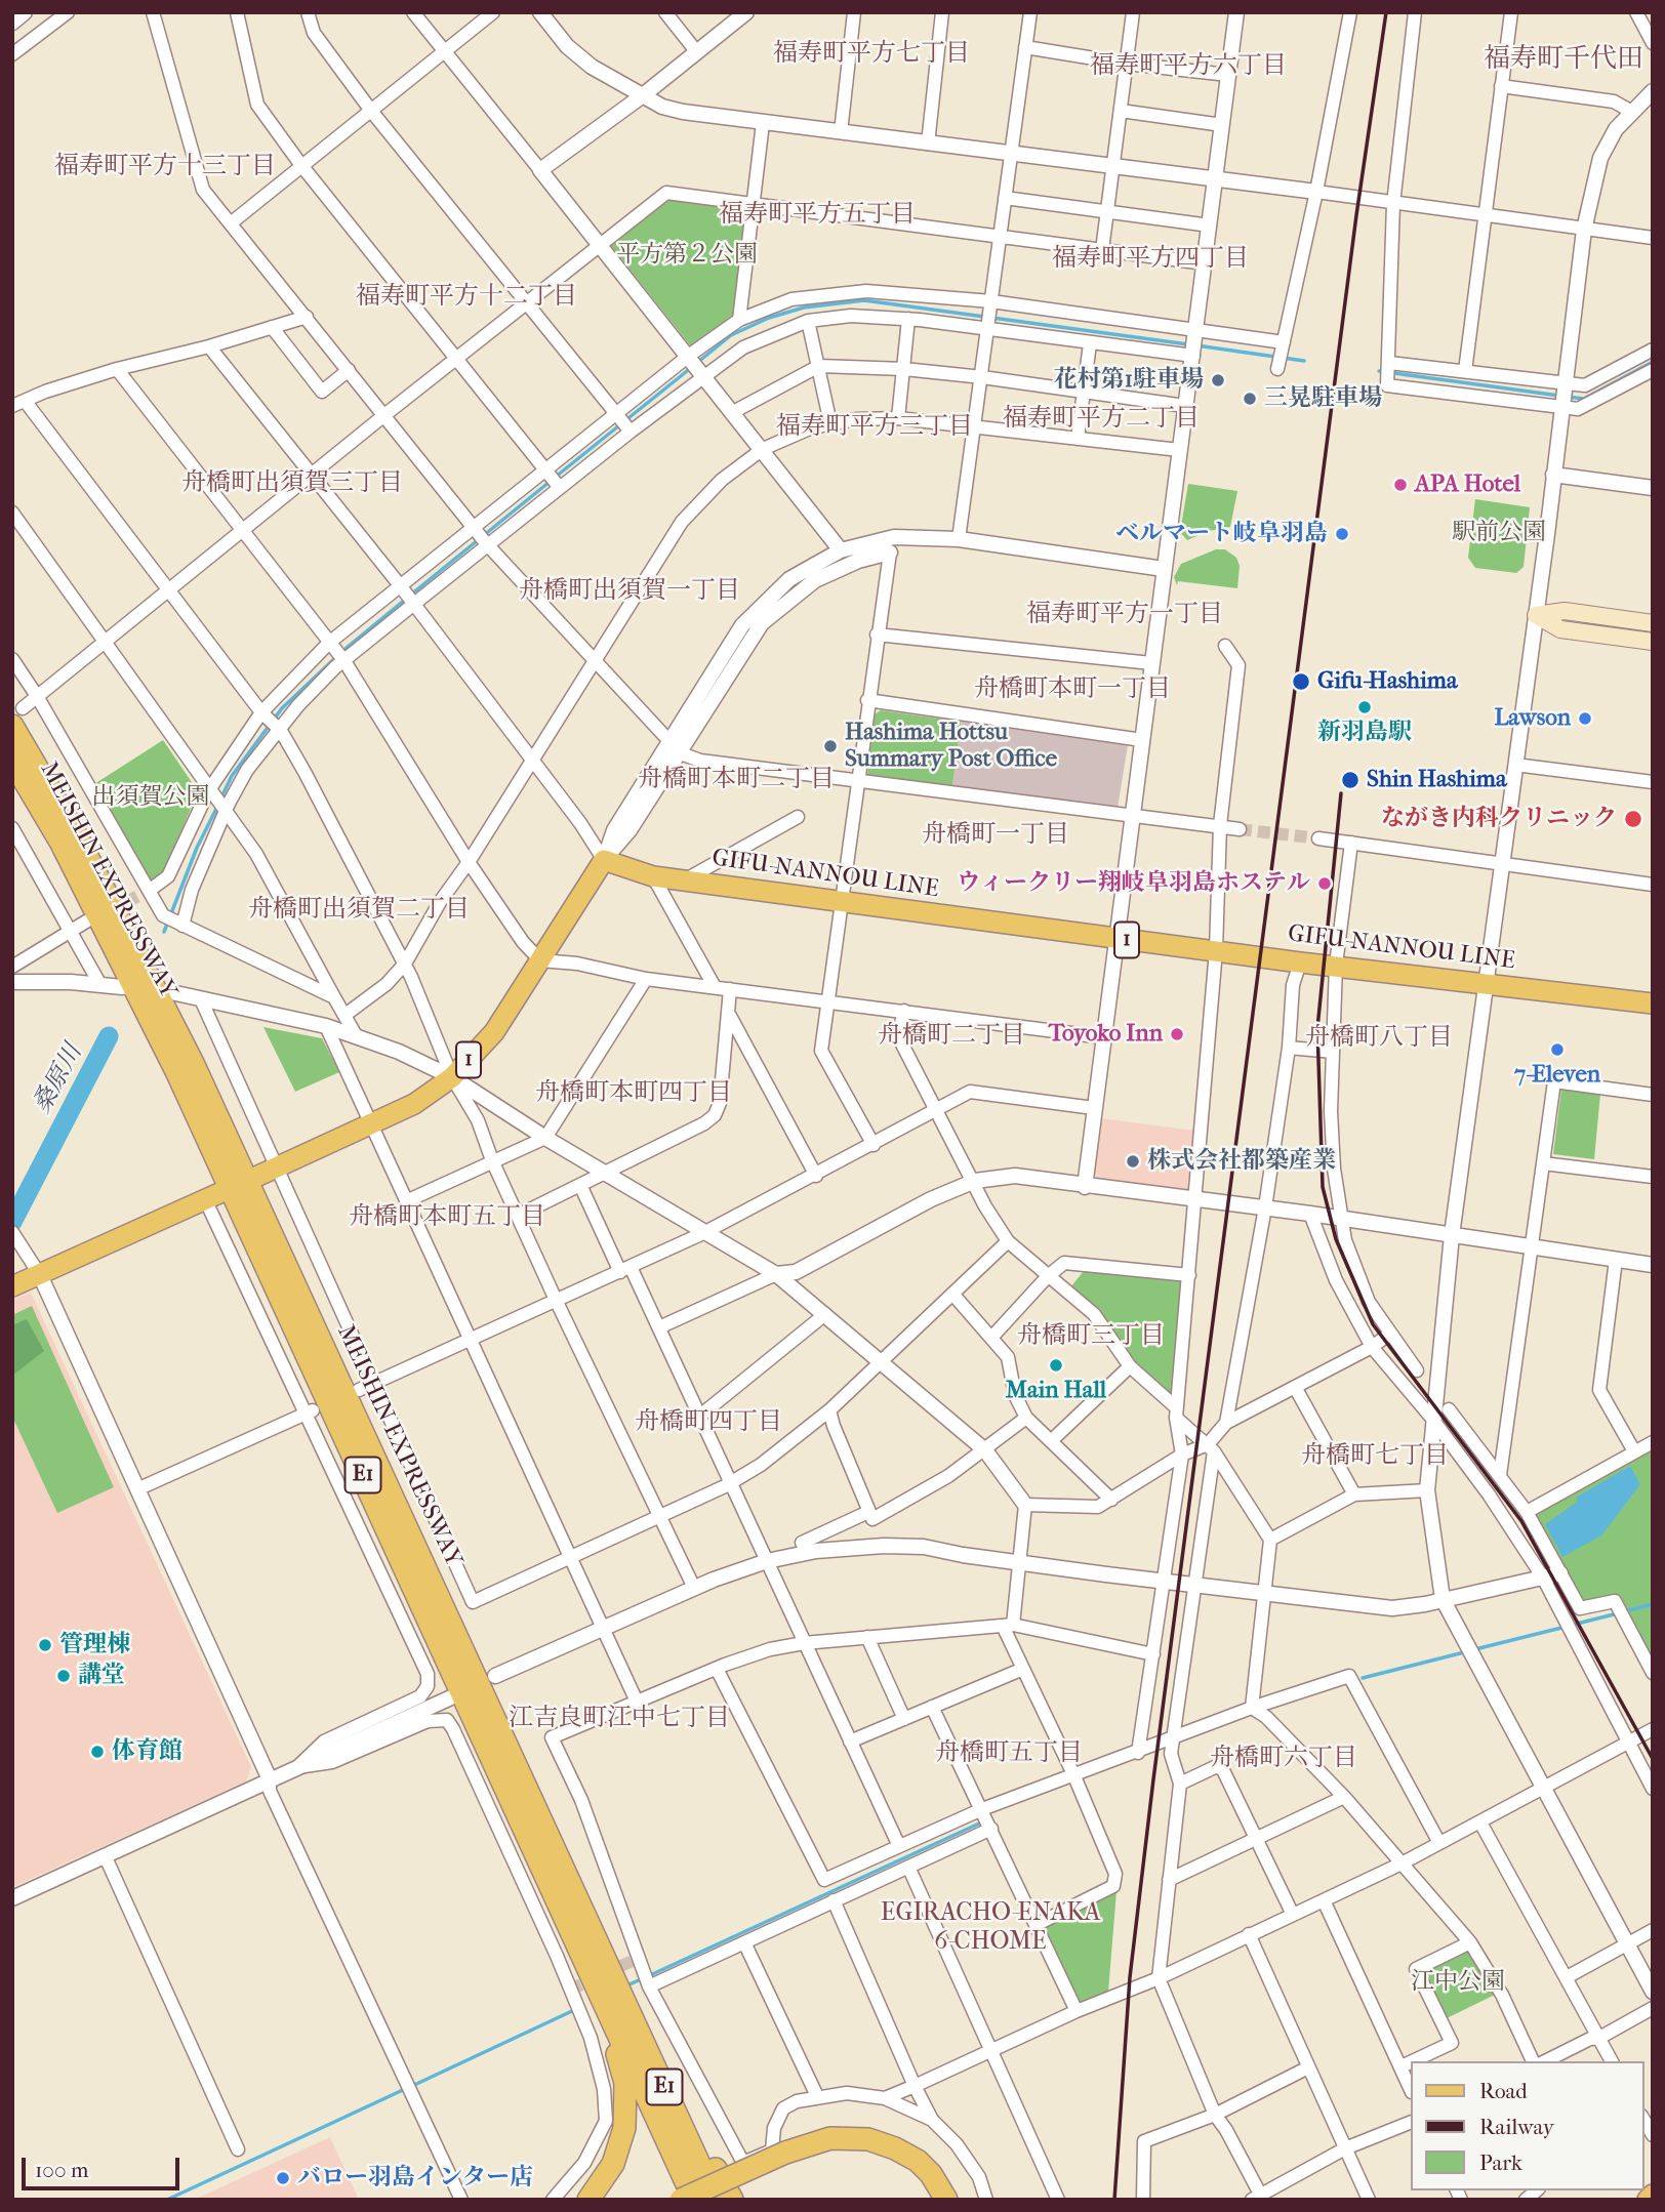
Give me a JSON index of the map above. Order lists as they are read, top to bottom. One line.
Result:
{"streets":{"highway":["MEISHIN EXPRESSWAY","E1"],"main road":["GIFU-NANNOU LINE","1"]},"crossings":[["GIFU-NANNOU LINE","1"]],"districts":["福寿町平方七丁目","福寿町千代田","福寿町平方六丁目","福寿町平方十三丁目","福寿町平方五丁目","福寿町平方四丁目","福寿町平方十二丁目","福寿町平方二丁目","福寿町平方三丁目","舟橋町出須賀三丁目","舟橋町出須賀一丁目","福寿町平方一丁目","舟橋町本町一丁目","舟橋町本町二丁目","舟橋町一丁目","舟橋町出須賀二丁目","舟橋町二丁目","舟橋町八丁目","舟橋町本町四丁目","舟橋町本町五丁目","舟橋町三丁目","舟橋町四丁目","舟橋町七丁目","江吉良町江中七丁目","舟橋町五丁目","舟橋町六丁目","EGIRACHO-ENAKA 6-CHOME"],"water":["桑原川"],"parks":["平方第２公園","駅前公園","出須賀公園","江中公園"],"places":["花村第1駐車場","三晃駐車場","APA Hotel","ベルマート岐阜羽島","Gifu-Hashima","新羽島駅","Lawson","Hashima Hottsu Summary Post Office","Shin Hashima","ながき内科クリニック","ウィークリー翔岐阜羽島ホステル","Toyoko Inn","7-Eleven","株式会社都築産業","Main Hall","管理棟","講堂","体育館","バロー羽島インター店"],"legend":["Road","Railway","Park"],"scale_bar":"100 m"}
